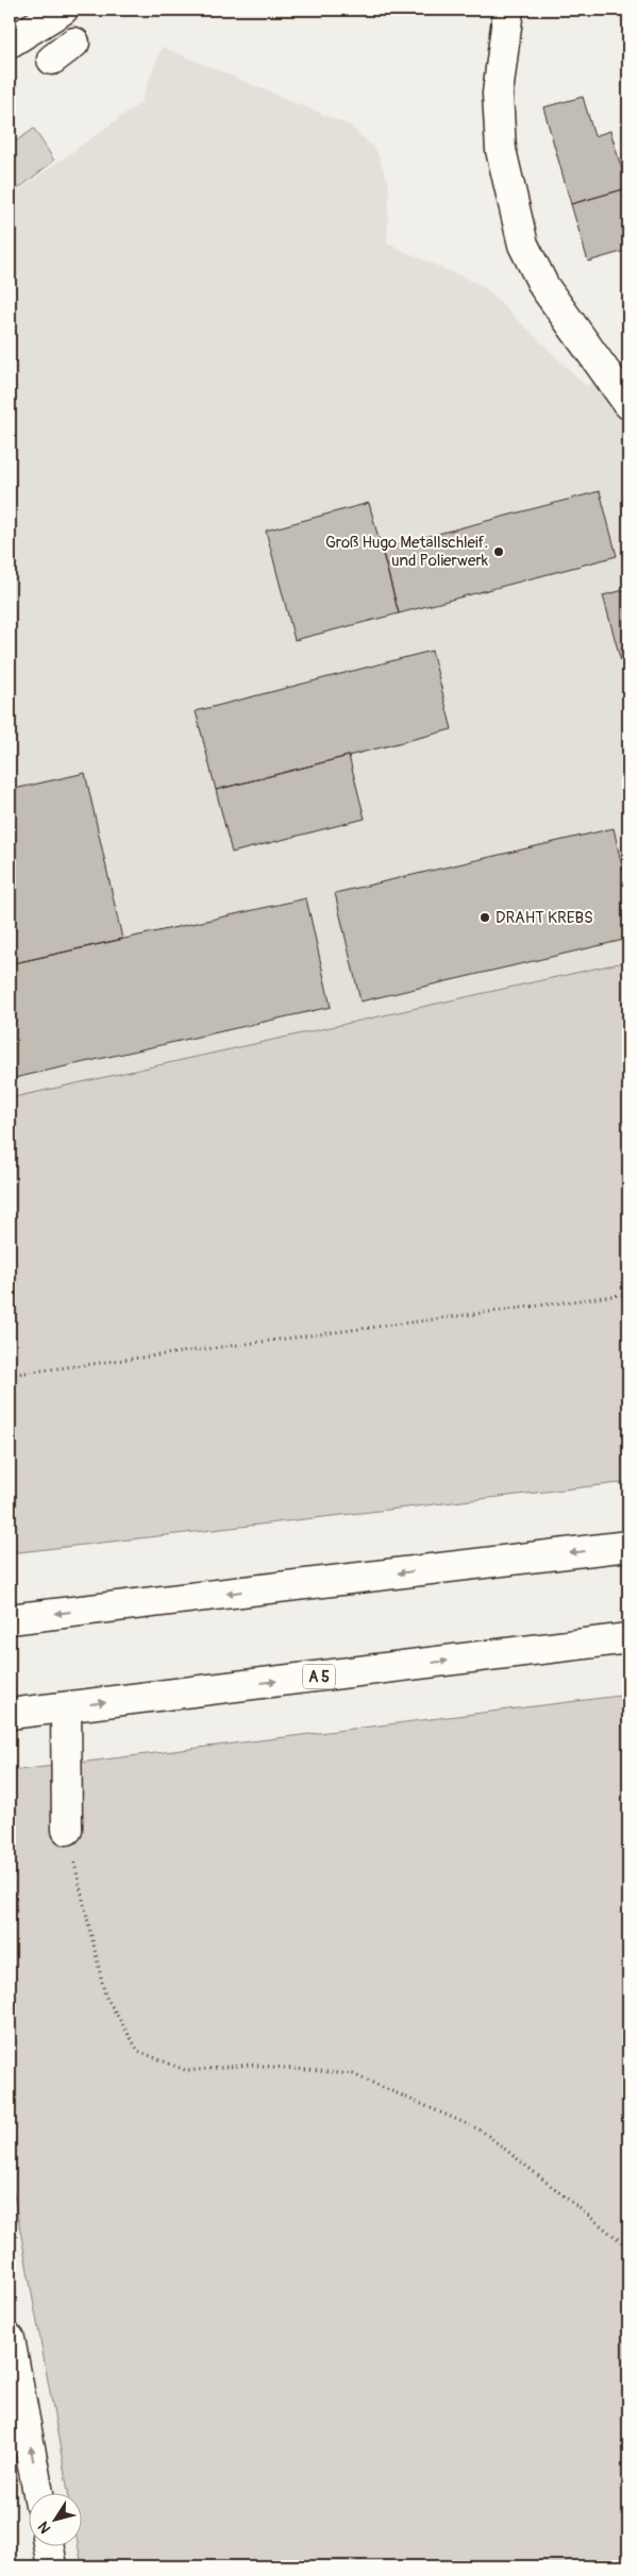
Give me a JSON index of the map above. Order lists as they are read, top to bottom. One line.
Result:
{"streets":{"main road":["A 5"]},"places":["Groß Hugo Metallschleif. und Polierwerk","DRAHT KREBS"],"north":"bottom left"}
